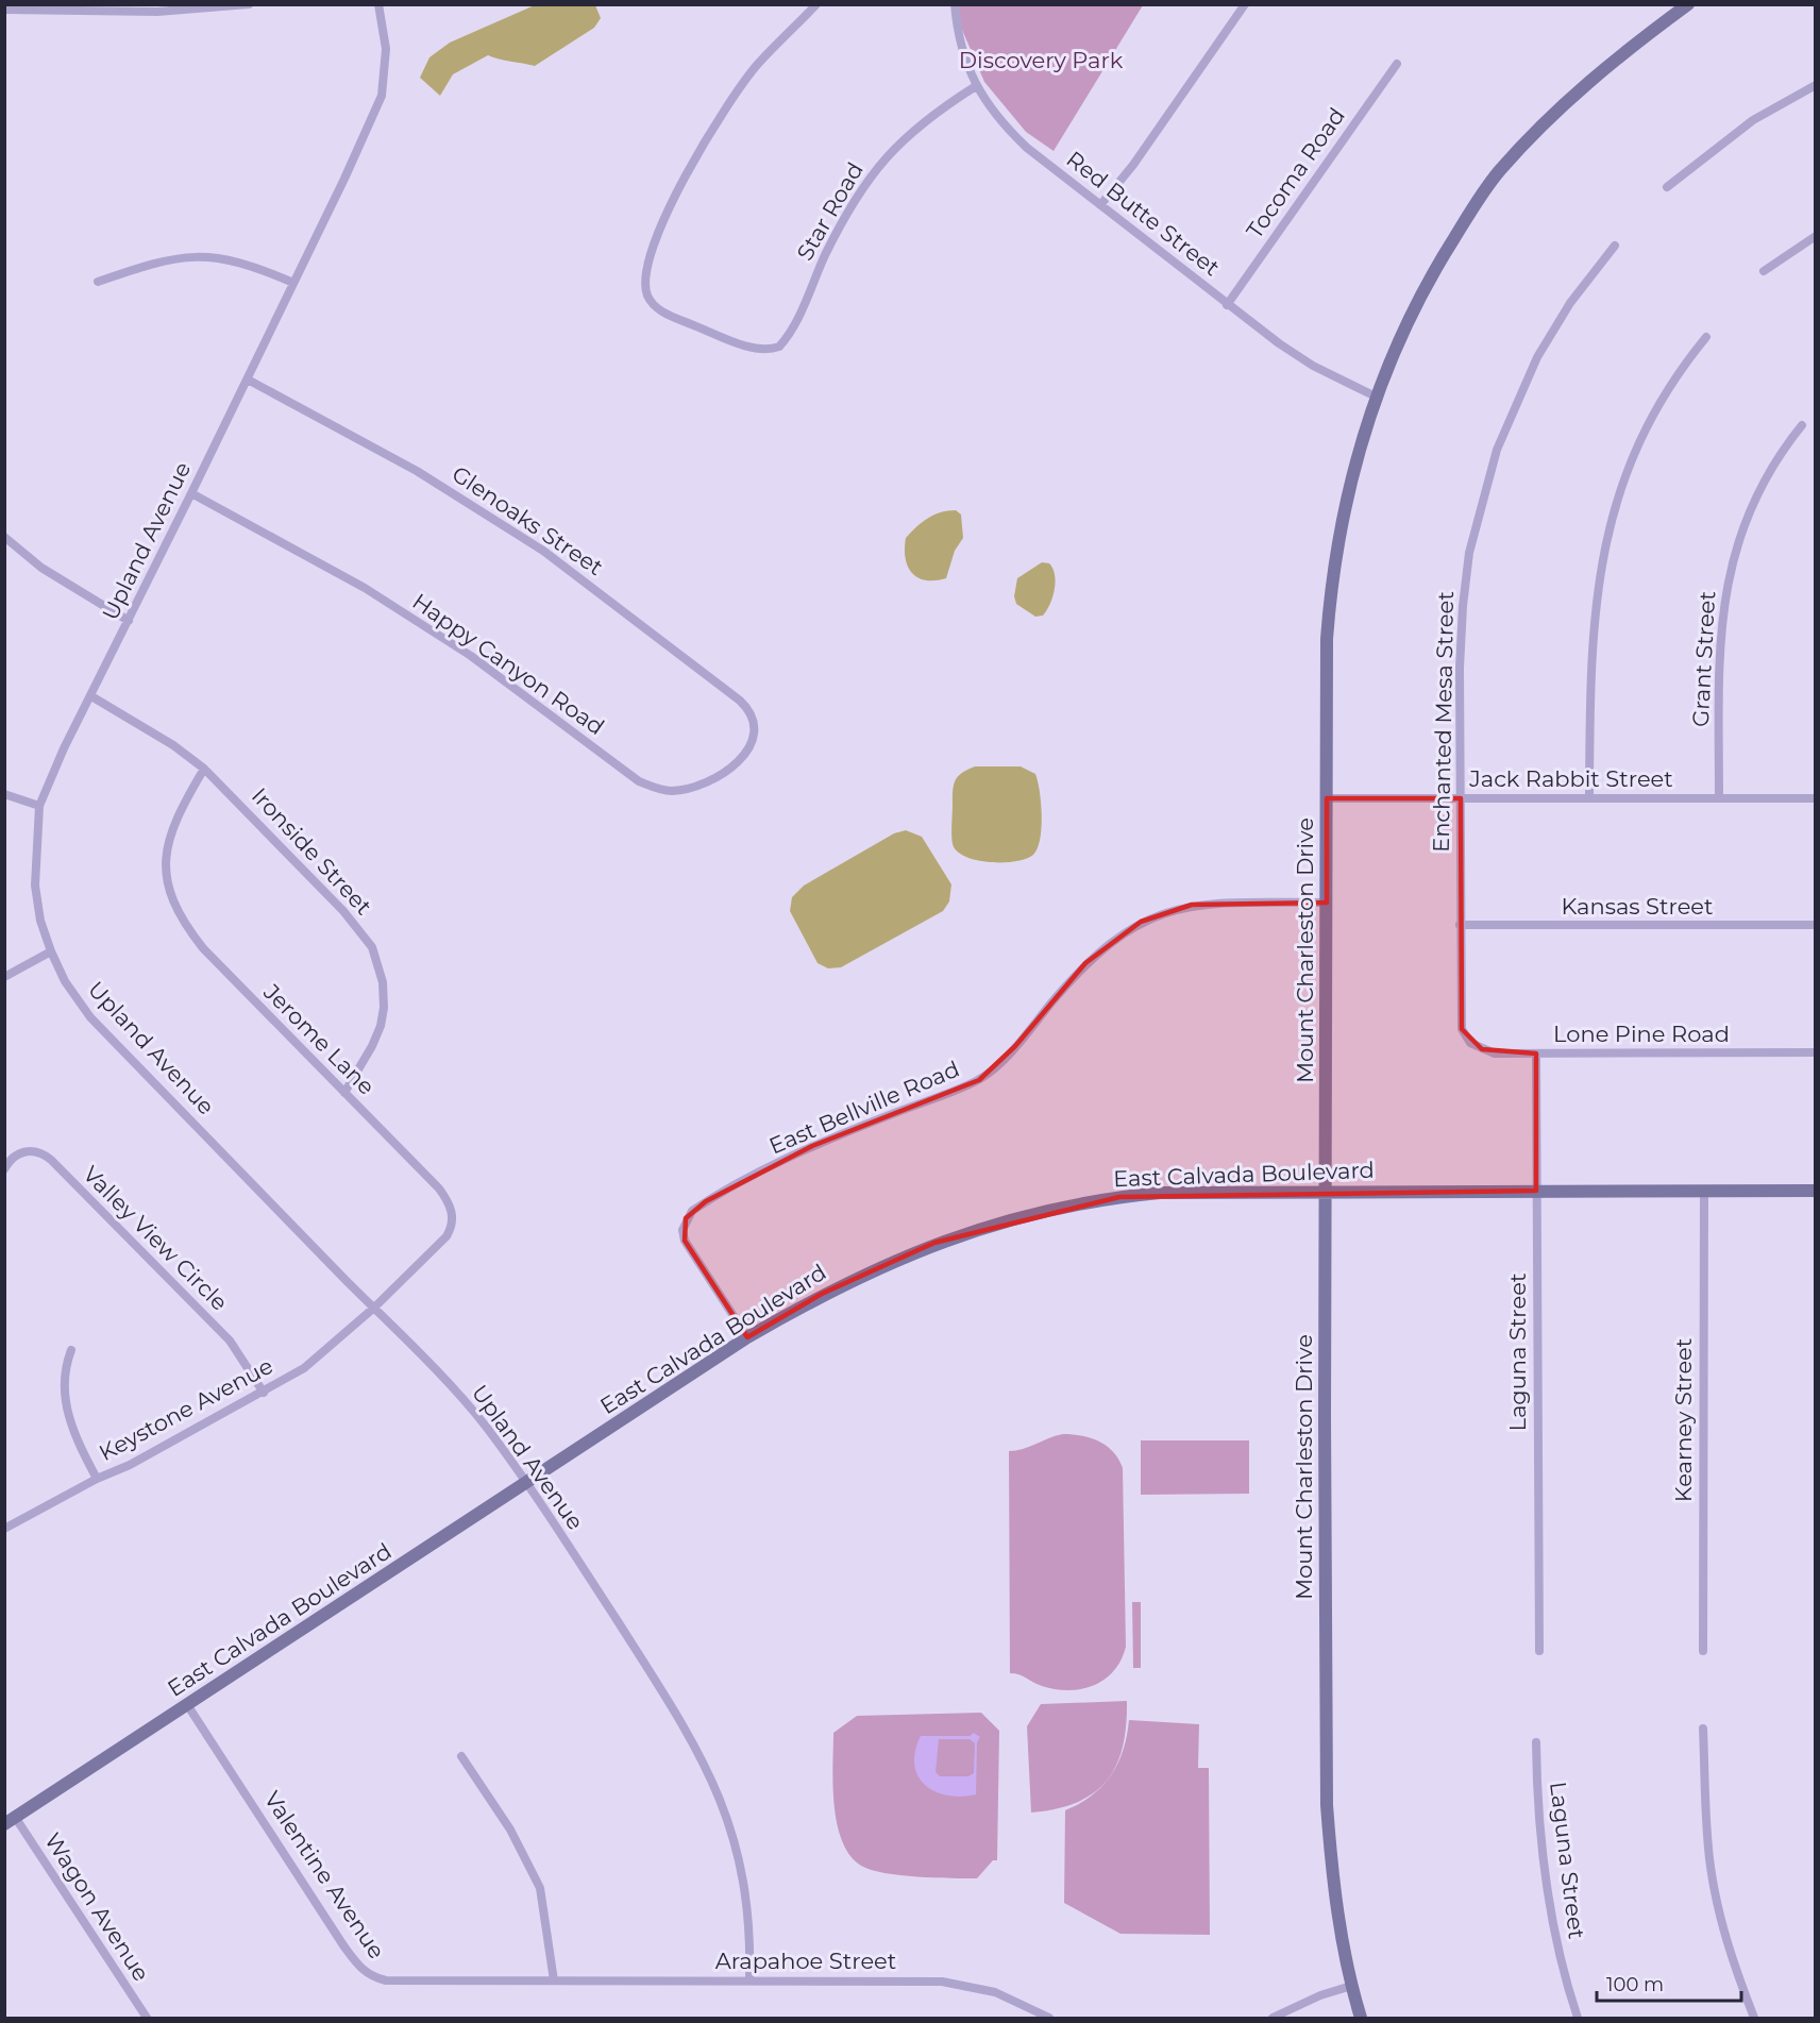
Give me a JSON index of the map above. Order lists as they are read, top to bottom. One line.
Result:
{"streets":{"street":["Tocoma Road","Star Road","Red Butte Street","Glenoaks Street","Upland Avenue","Grant Street","Happy Canyon Road","Enchanted Mesa Street","Jack Rabbit Street","Ironside Street","Kansas Street","Mount Charleston Drive","Lone Pine Road","Jerome Lane","East Bellville Road","East Calvada Boulevard","Valley View Circle","Laguna Street","Keystone Avenue","Kearney Street","Valentine Avenue","Wagon Avenue","Arapahoe Street"]},"crossings":[["Tocoma Road","Red Butte Street"],["Star Road","Red Butte Street"],["Red Butte Street","Mount Charleston Drive"],["Glenoaks Street","Upland Avenue"],["Glenoaks Street","Happy Canyon Road"],["Upland Avenue","Happy Canyon Road"],["Upland Avenue","Ironside Street"],["Upland Avenue","Jerome Lane"],["Upland Avenue","East Calvada Boulevard"],["Upland Avenue","Keystone Avenue"],["Upland Avenue","Arapahoe Street"],["Grant Street","Jack Rabbit Street"],["Enchanted Mesa Street","Jack Rabbit Street"],["Enchanted Mesa Street","Kansas Street"],["Enchanted Mesa Street","Lone Pine Road"],["Jack Rabbit Street","Mount Charleston Drive"],["Ironside Street","Jerome Lane"],["Mount Charleston Drive","East Bellville Road"],["Mount Charleston Drive","East Calvada Boulevard"],["Lone Pine Road","Laguna Street"],["Jerome Lane","Keystone Avenue"],["East Bellville Road","East Calvada Boulevard"],["East Calvada Boulevard","Laguna Street"],["East Calvada Boulevard","Kearney Street"],["East Calvada Boulevard","Valentine Avenue"],["East Calvada Boulevard","Wagon Avenue"],["Valley View Circle","Keystone Avenue"],["Valentine Avenue","Arapahoe Street"]],"parks":["Discovery Park"],"scale_bar":"100 m"}
